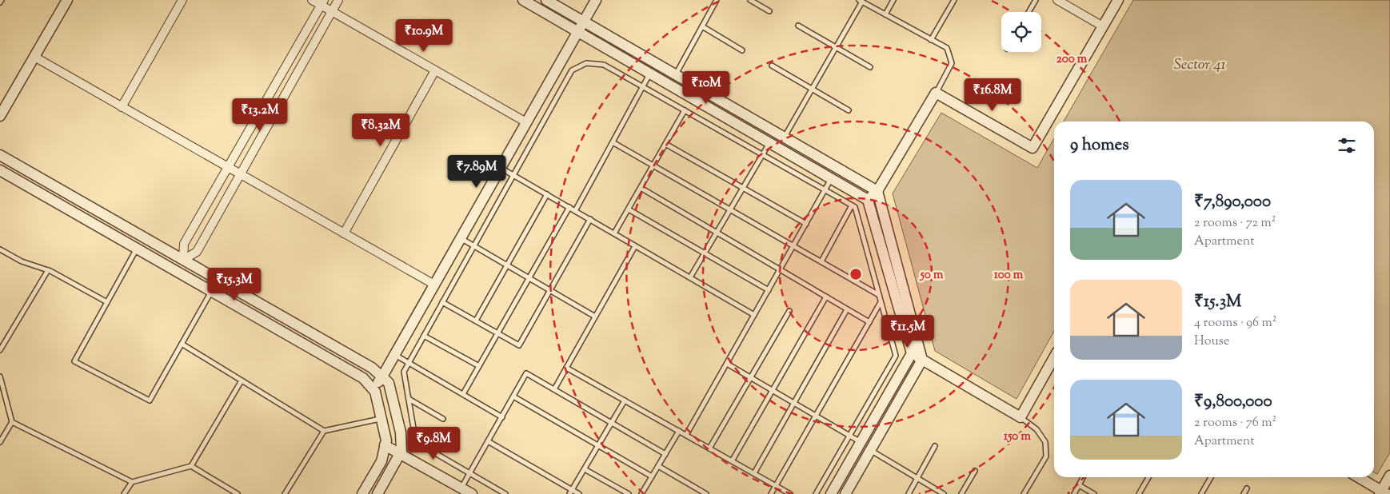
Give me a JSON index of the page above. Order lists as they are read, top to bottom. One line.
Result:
{"parks":["Sector 41"],"page":{"price":["₹10.9M","₹10M","₹16.8M","₹13.2M","₹8.32M","₹7.89M","₹15.3M","₹11.5M","₹9.8M"],"heading":"9 homes","list":[{"name":"₹7,890,000","note":"2 rooms · 72 m² · Apartment"},{"name":"₹15.3M","note":"4 rooms · 96 m² · House"},{"name":"₹9,800,000","note":"2 rooms · 76 m² · Apartment"}]},"rings":["200 m","50 m","100 m","150 m"]}
